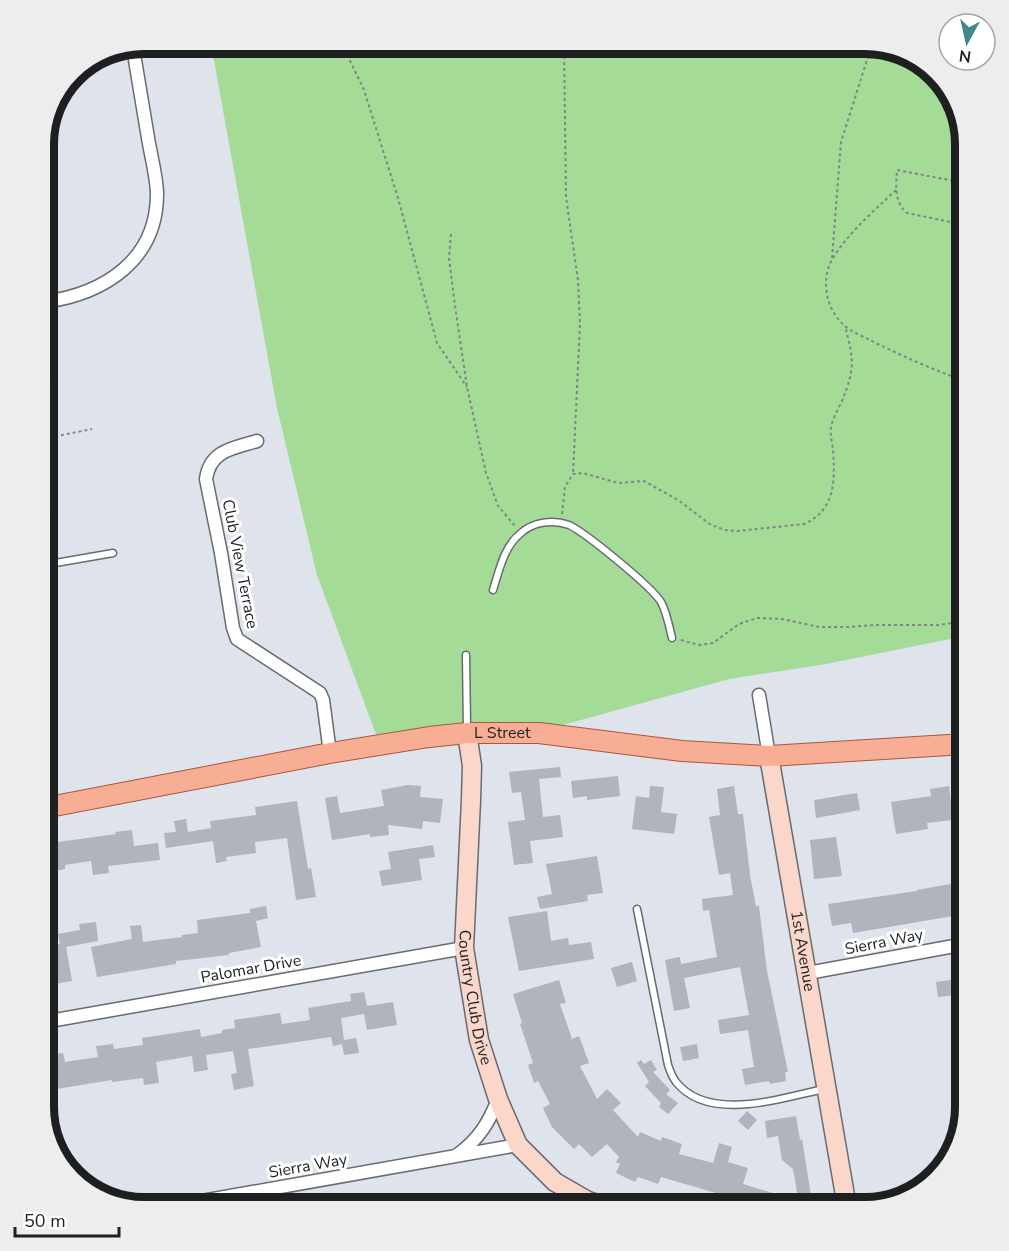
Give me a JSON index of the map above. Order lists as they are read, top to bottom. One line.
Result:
{"streets":{"main road":["L Street"],"street":["Club View Terrace","Sierra Way","1st Avenue","Palomar Drive","Country Club Drive"]},"crossings":[["Club View Terrace","L Street"],["L Street","1st Avenue"],["L Street","Country Club Drive"],["Sierra Way","1st Avenue"],["Sierra Way","Country Club Drive"],["Palomar Drive","Country Club Drive"]],"scale_bar":"50 m","north":"bottom"}
